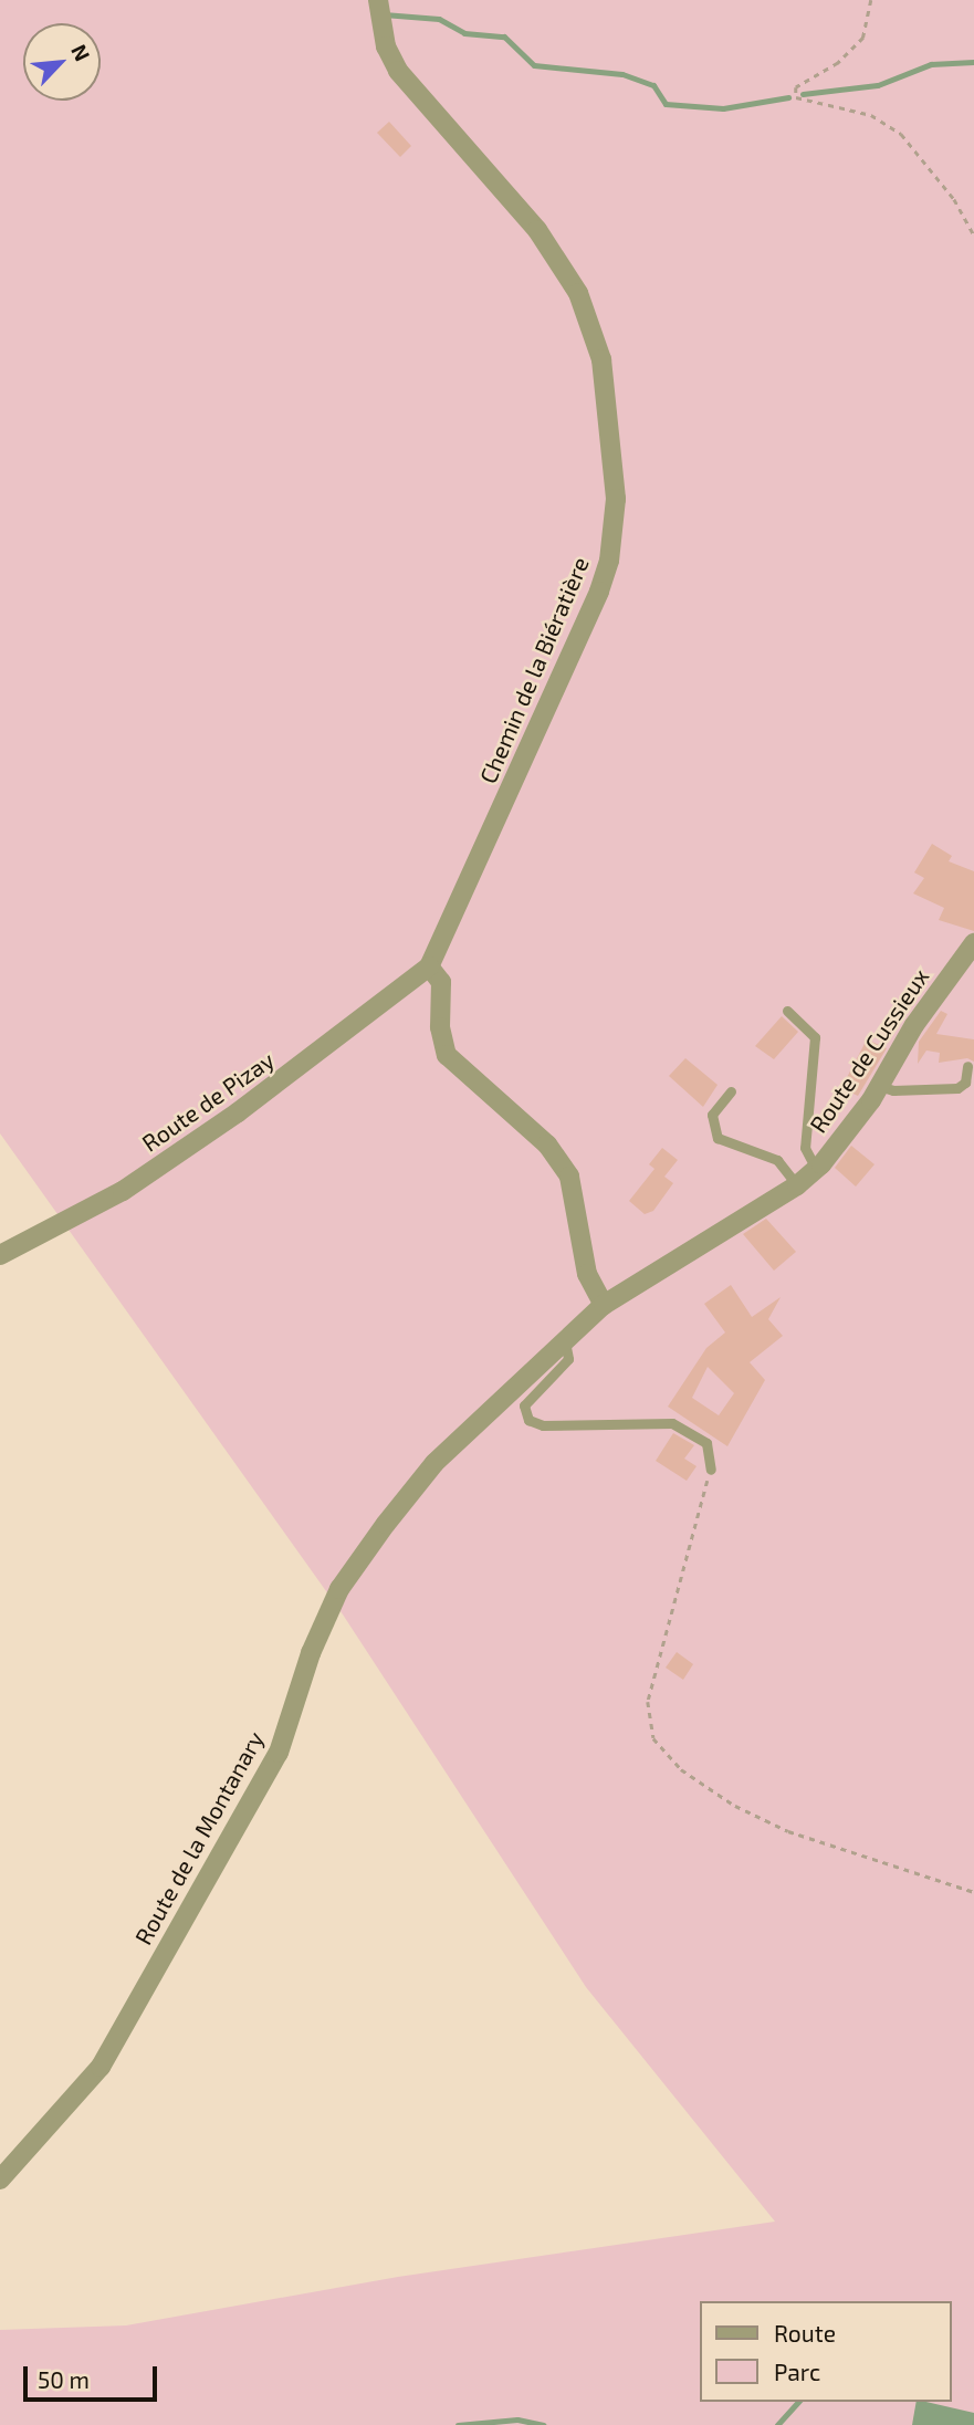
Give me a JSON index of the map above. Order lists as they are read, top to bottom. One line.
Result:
{"streets":{"street":["Chemin de la Biératière","Route de Cussieux","Route de Pizay","Route de la Montanary"]},"crossings":[["Chemin de la Biératière","Route de Pizay"],["Route de Cussieux","Route de la Montanary"]],"legend":["Route","Parc"],"scale_bar":"50 m","north":"top right"}
